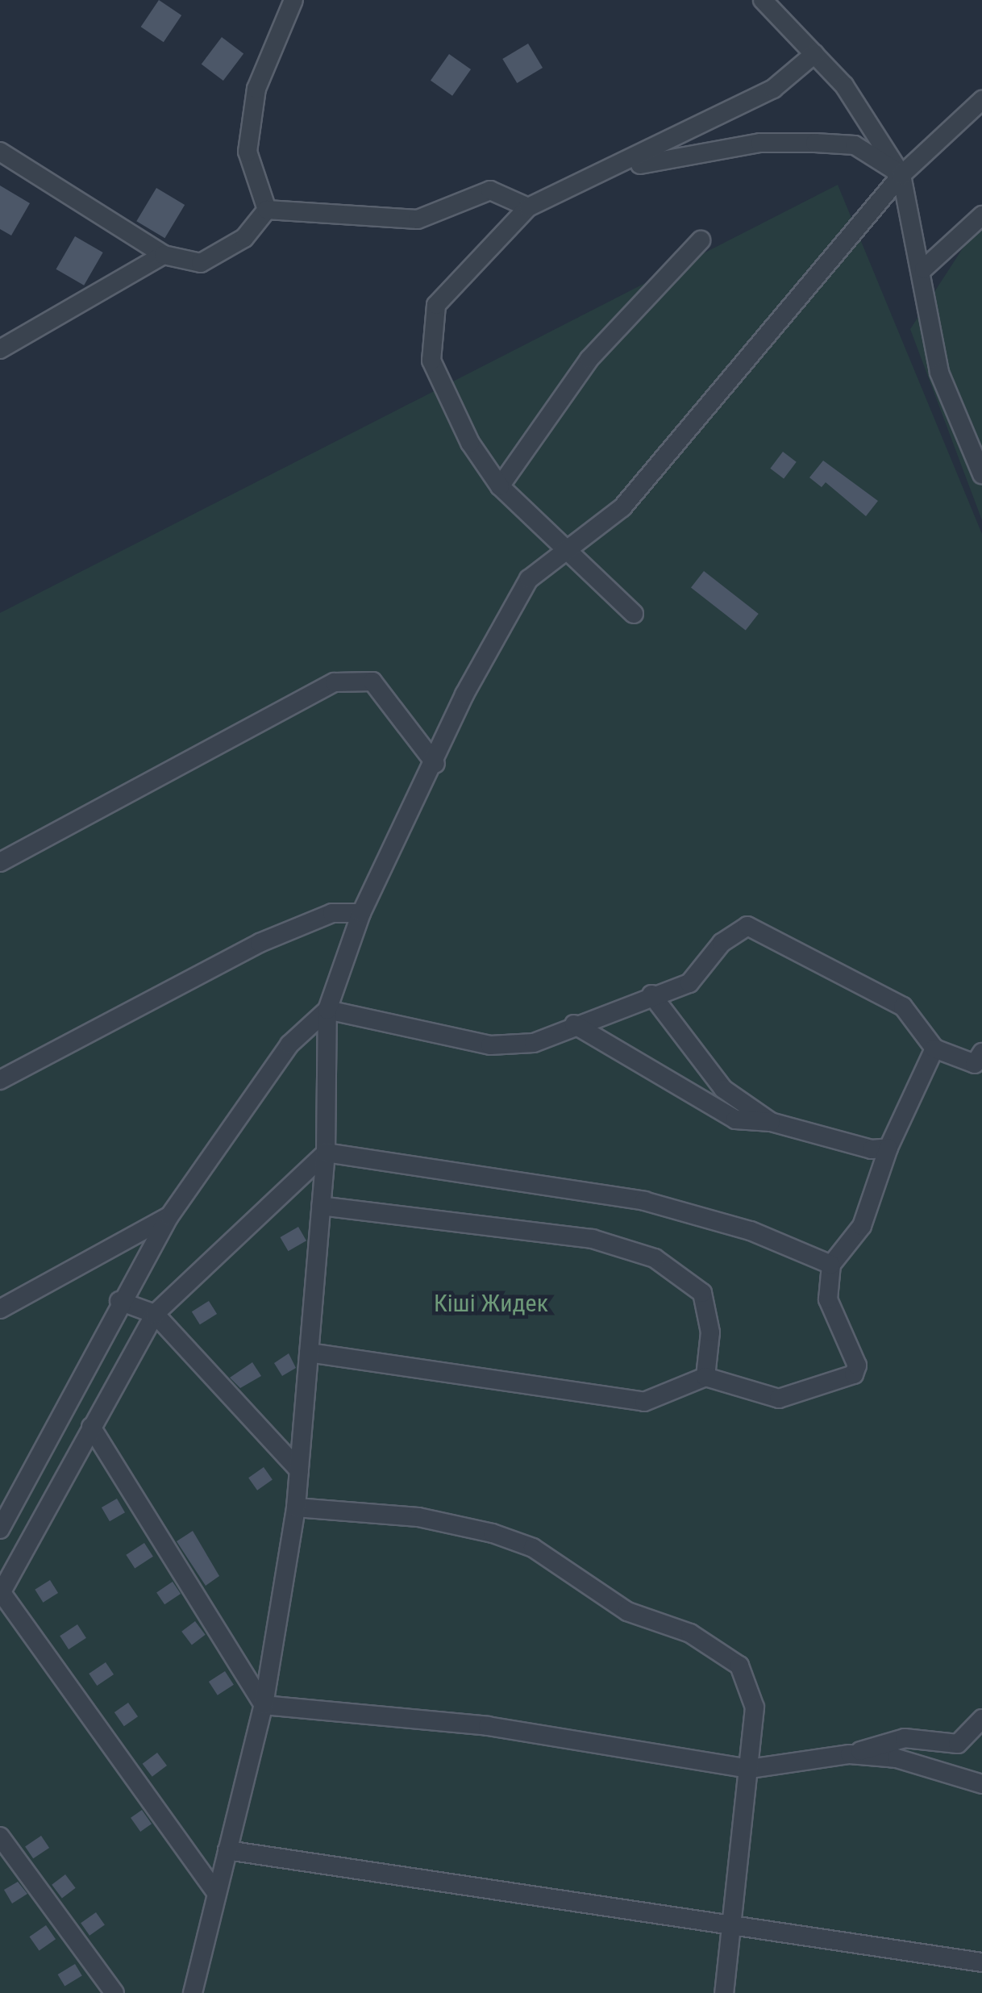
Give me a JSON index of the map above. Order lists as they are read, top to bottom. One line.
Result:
{"parks":["Кіші Жидек"]}
